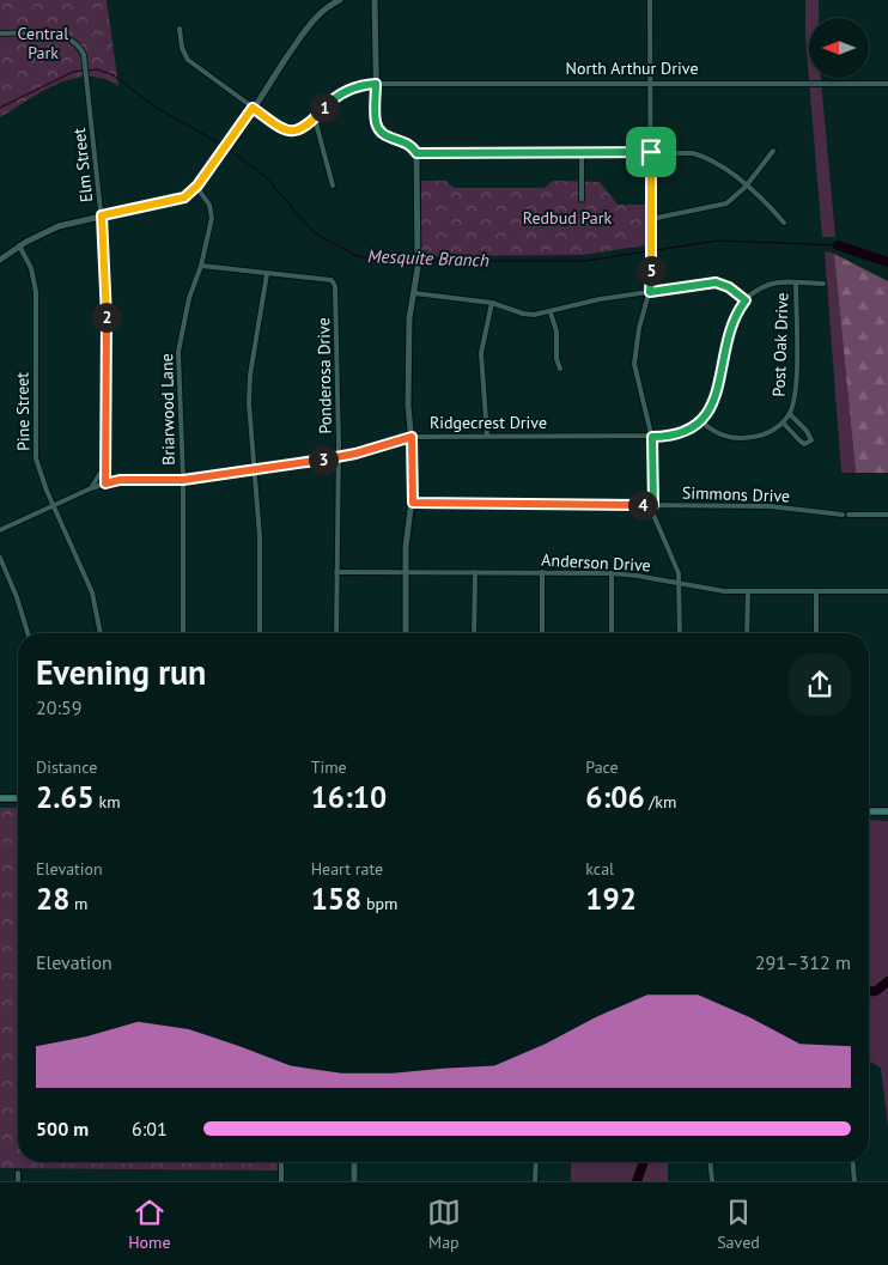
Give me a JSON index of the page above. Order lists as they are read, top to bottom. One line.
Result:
{"streets":{"street":["North Arthur Drive","Elm Street","Post Oak Drive","Ponderosa Drive","Briarwood Lane","Pine Street","Ridgecrest Drive","Simmons Drive","Anderson Drive"]},"crossings":[["Elm Street","Ridgecrest Drive"],["Post Oak Drive","Ridgecrest Drive"],["Ponderosa Drive","Briarwood Lane"],["Ponderosa Drive","Ridgecrest Drive"],["Ponderosa Drive","Anderson Drive"],["Briarwood Lane","Ridgecrest Drive"],["Pine Street","Ridgecrest Drive"]],"water":["Mesquite Branch"],"parks":["Central Park","Redbud Park"],"north":"left","page":{"pins":["1","5","2","3","4"],"heading":["Evening run","20:59"],"stats":[["Distance","2.65 km"],["Time","16:10"],["Pace","6:06 /km"],["Elevation","28 m"],["Heart rate","158 bpm"],["kcal","192"]],"chart":["Elevation","291–312 m"],"list":[{"name":"500 m","note":"6:01"}],"tabs":["Home","Map","Saved"]}}
